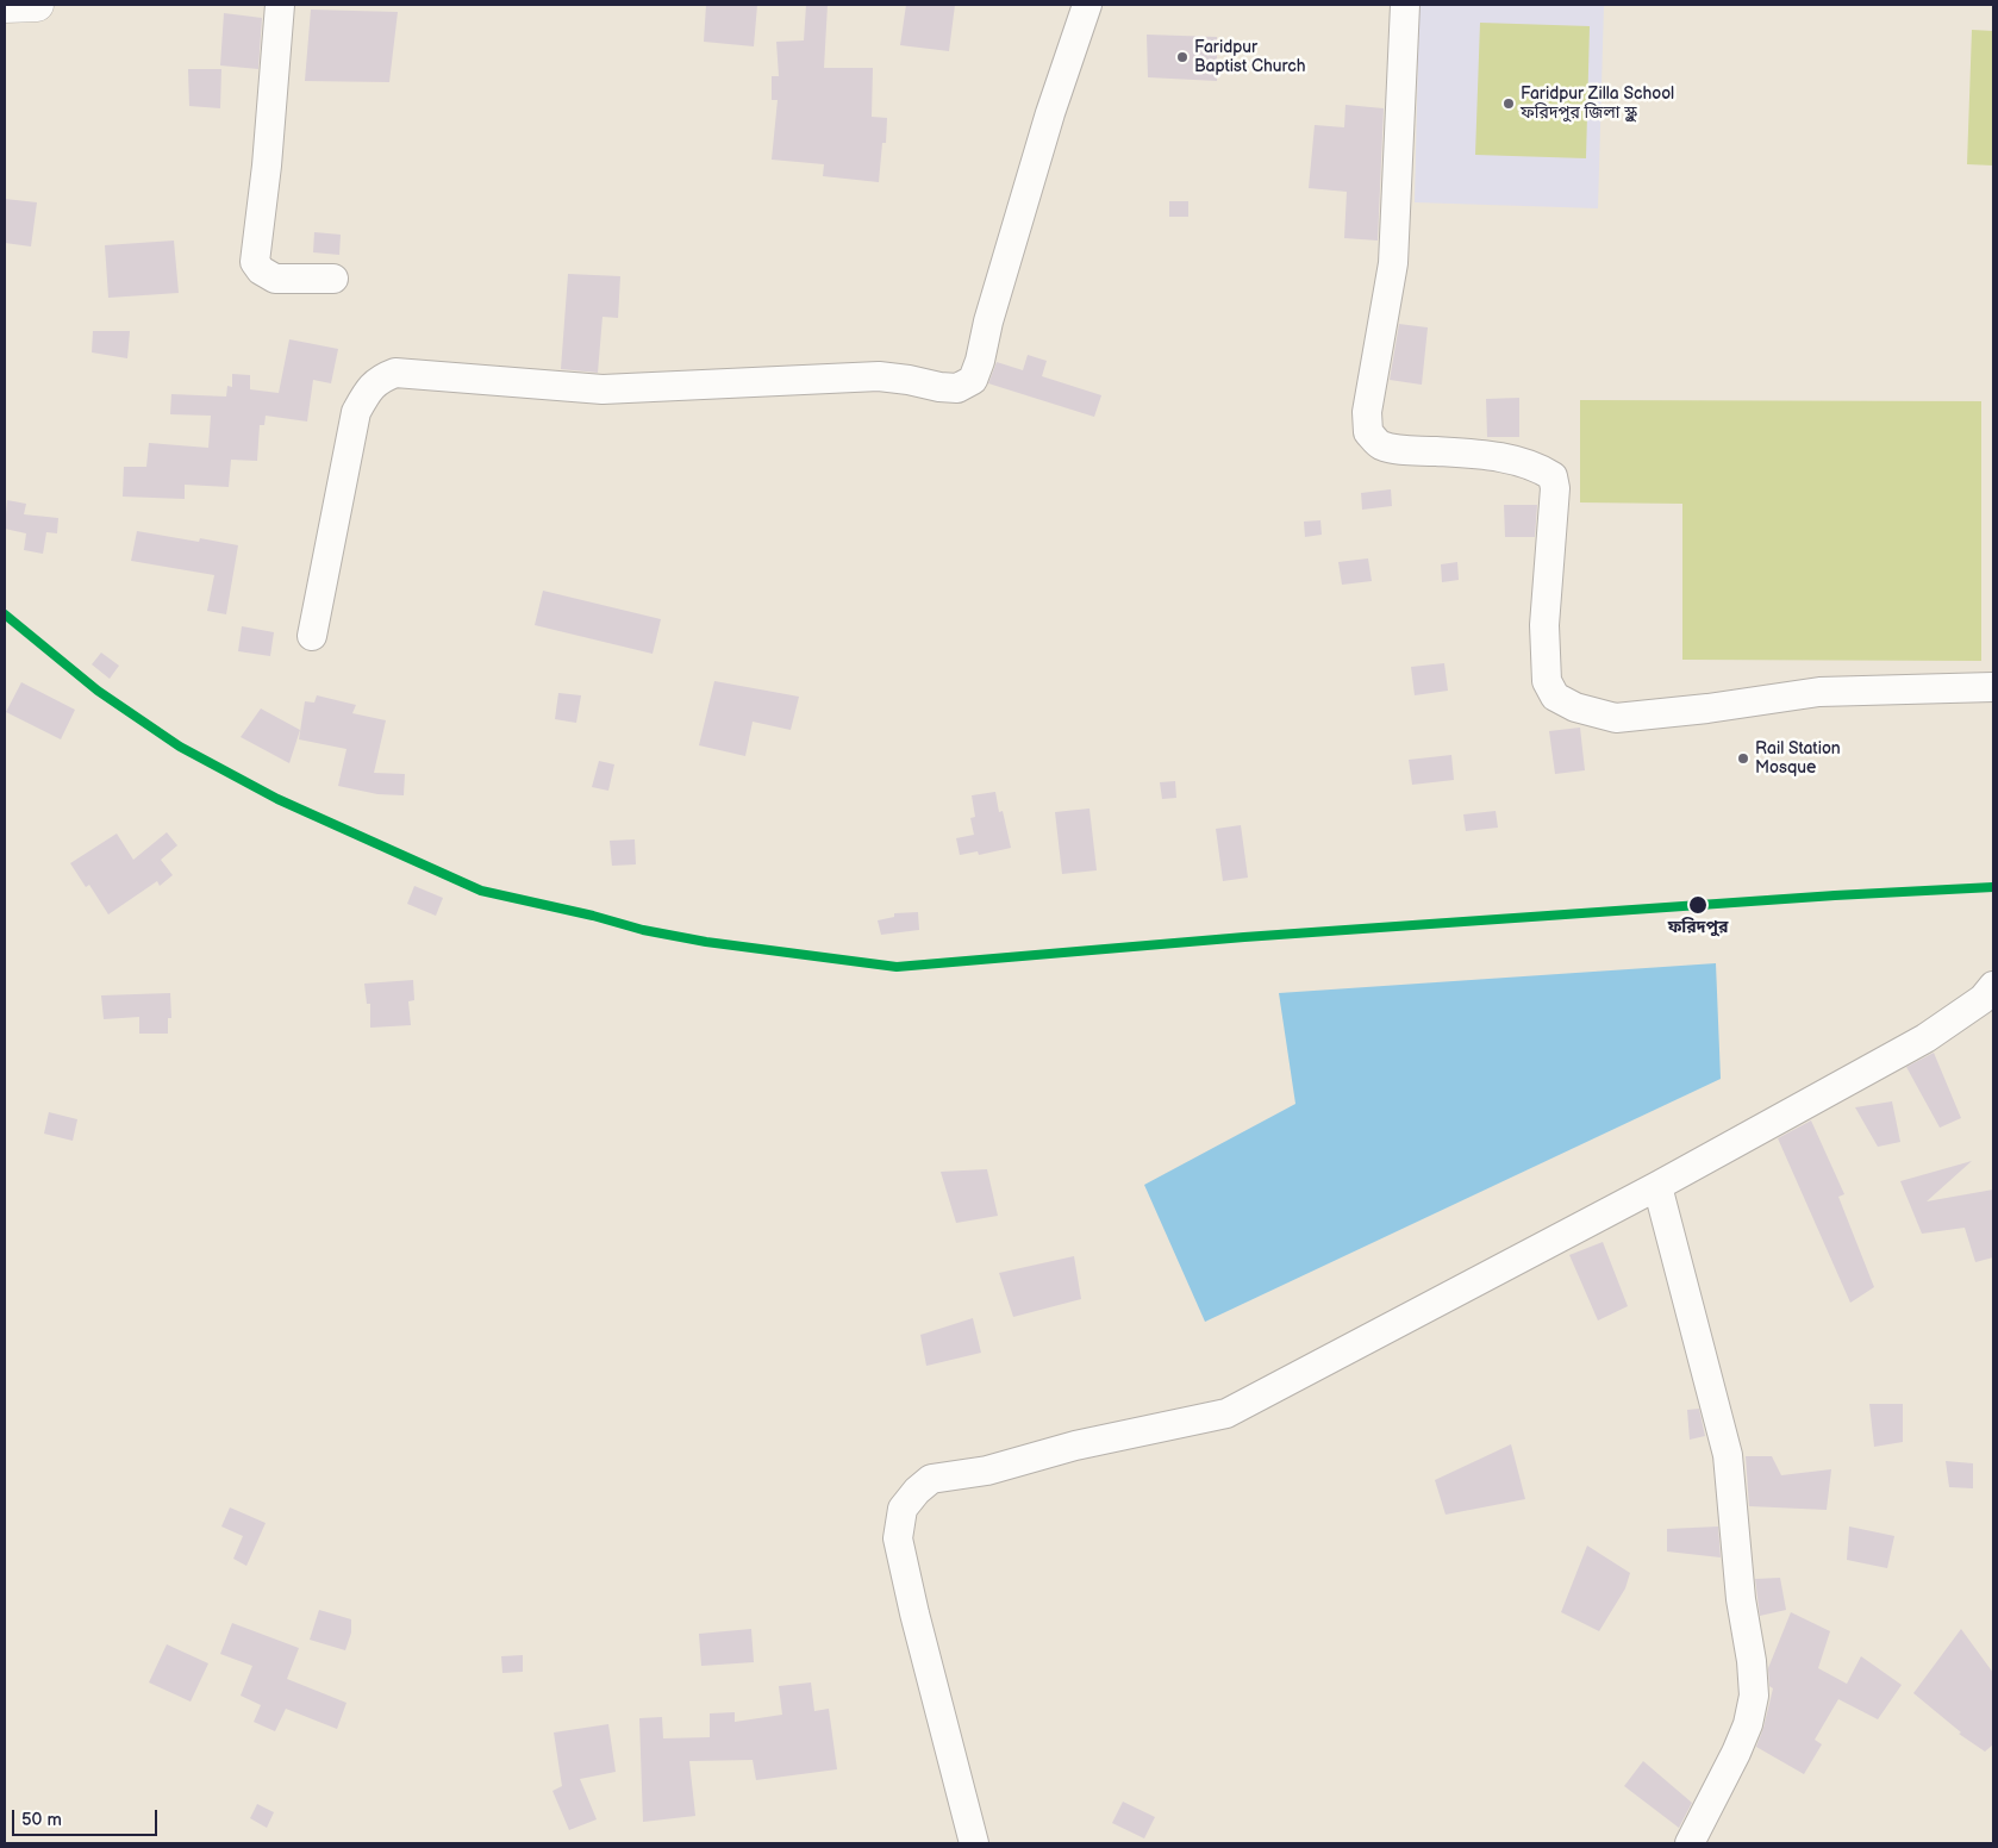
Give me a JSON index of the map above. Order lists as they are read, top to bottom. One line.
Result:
{"places":["Faridpur Baptist Church","Faridpur Zilla School ফরিদপুর জিলা স্কুল","Rail Station Mosque","ফরিদপুর"],"scale_bar":"50 m"}
